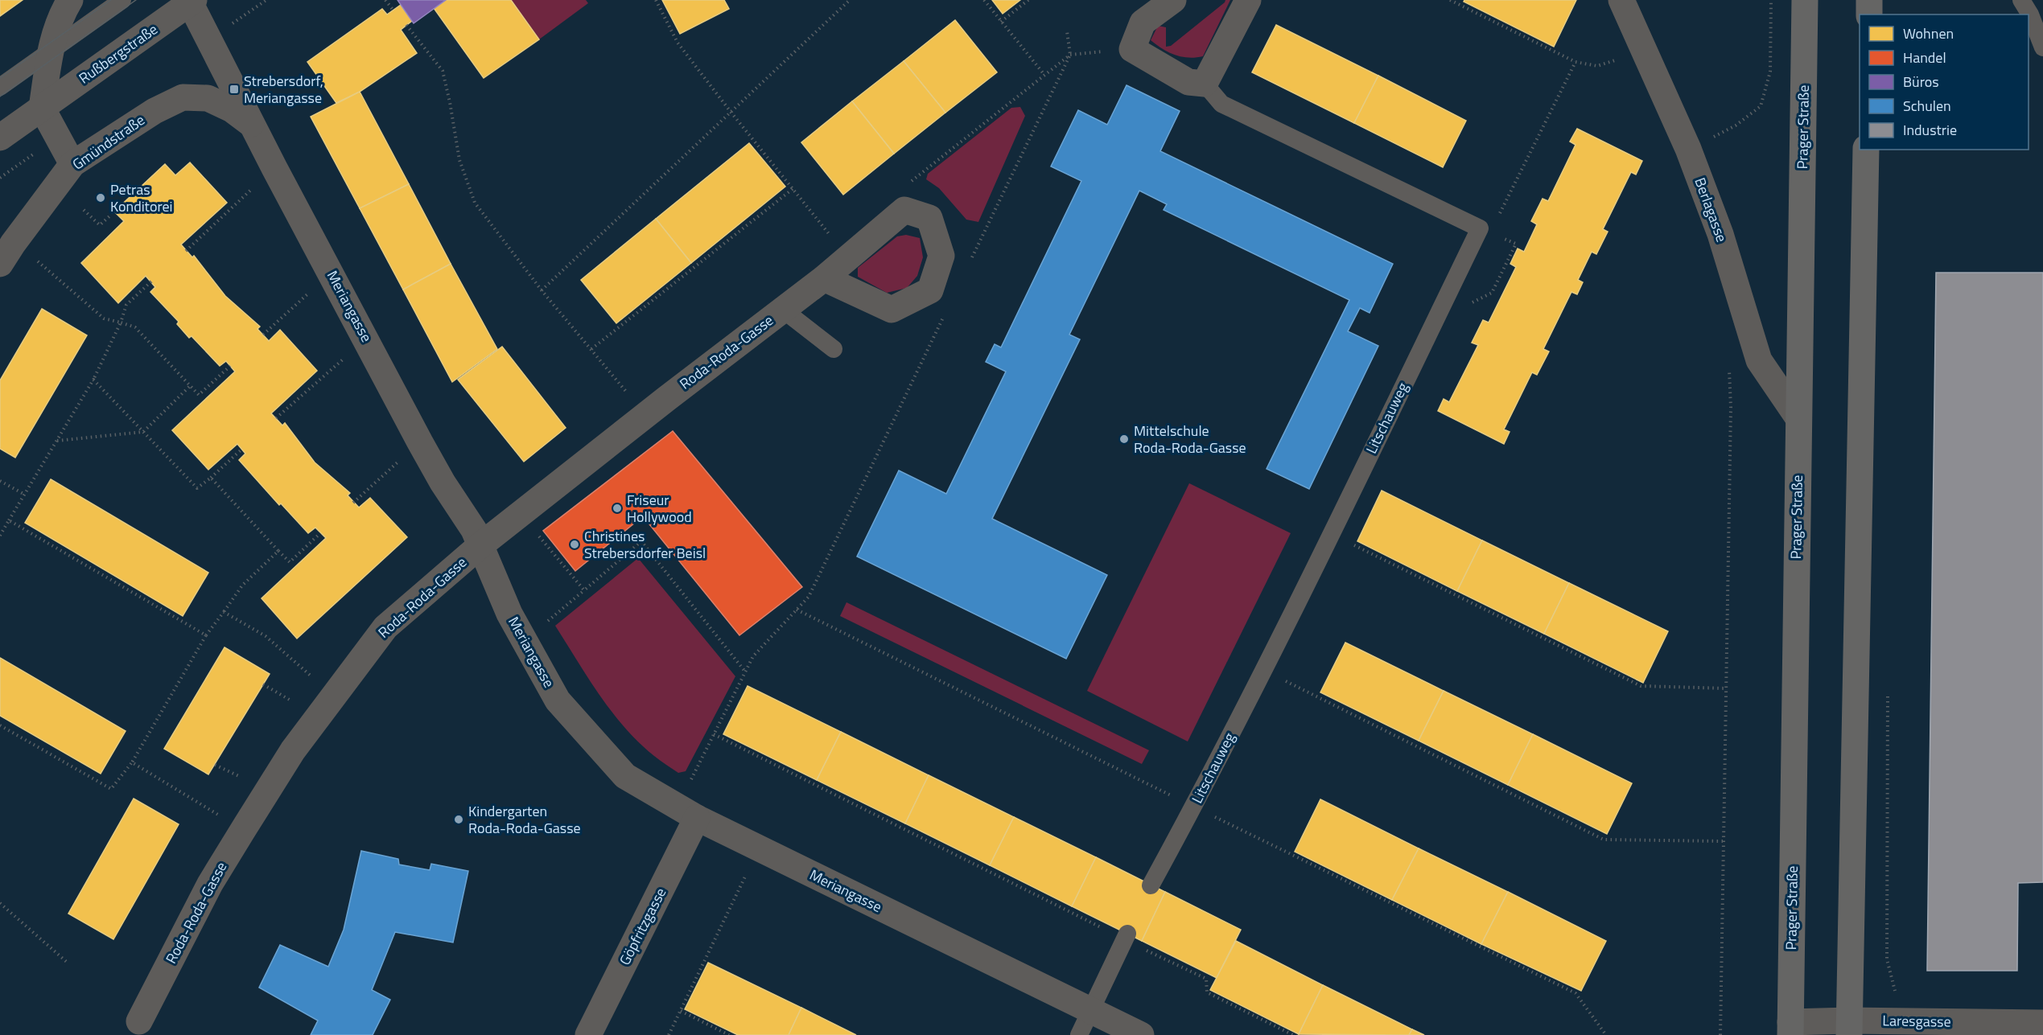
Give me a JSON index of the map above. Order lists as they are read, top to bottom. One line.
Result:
{"streets":{"main road":["Prager Straße"],"street":["Rußbergstraße","Gmündstraße","Berlagasse","Meriangasse","Roda-Roda-Gasse","Göpfritzgasse","Laresgasse"],"lane":["Litschauweg"]},"crossings":[["Rußbergstraße","Meriangasse"],["Prager Straße","Berlagasse"],["Prager Straße","Laresgasse"],["Gmündstraße","Meriangasse"],["Meriangasse","Roda-Roda-Gasse"],["Meriangasse","Göpfritzgasse"]],"places":{"transit":["Strebersdorf, Meriangasse"],"other":["Petras Konditorei","Mittelschule Roda-Roda-Gasse","Friseur Hollywood","Christines Strebersdorfer Beisl","Kindergarten Roda-Roda-Gasse"]},"legend":["Wohnen","Handel","Büros","Schulen","Industrie"]}
